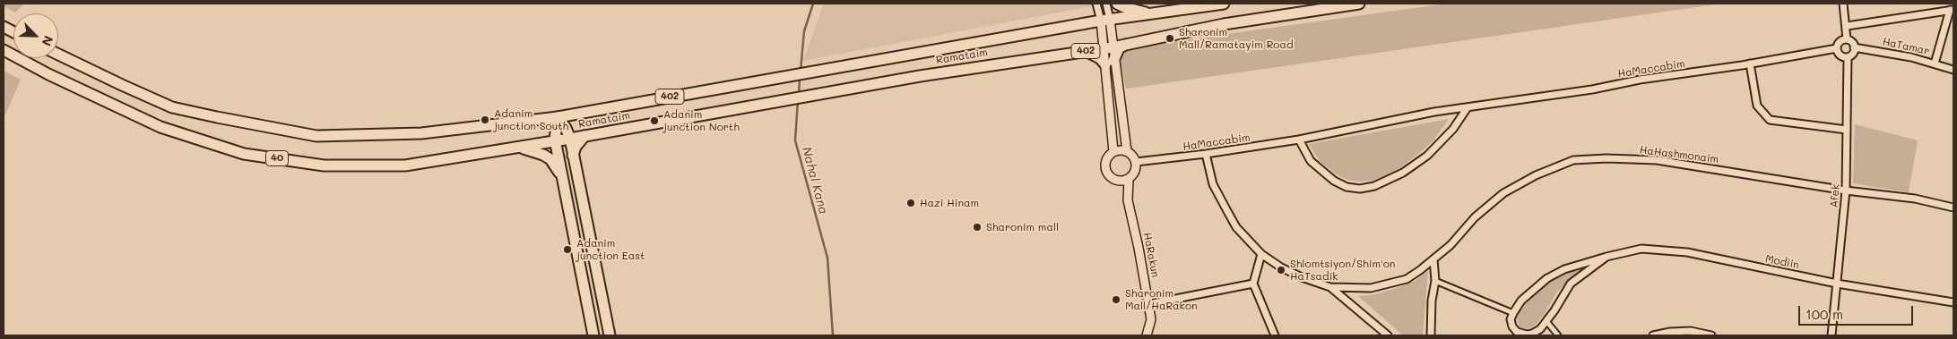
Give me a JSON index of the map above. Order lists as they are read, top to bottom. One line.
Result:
{"streets":{"main road":["402","Ramataim","40"],"street":["HaTamar","HaMaccabim","HaHashmonaim","Afek","HaRakun","Modiin"]},"crossings":[["HaTamar","HaMaccabim"],["HaTamar","Afek"],["Ramataim","40"],["HaMaccabim","Afek"],["HaMaccabim","HaRakun"],["HaHashmonaim","Afek"],["Afek","Modiin"]],"water":["Nahal Kana"],"places":["Sharonim Mall/Ramatayim Road","Adanim junction South","Adanim junction North","Hazi Hinam","Sharonim mall","Adanim junction East","Shlomtsiyon/Shim'on HaTsadik","Sharonim Mall/HaRakon"],"scale_bar":"100 m","north":"bottom right"}
